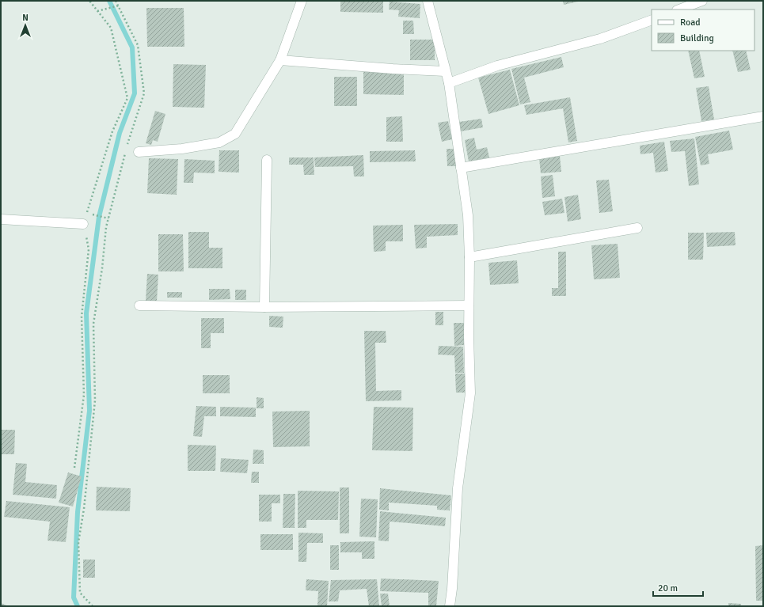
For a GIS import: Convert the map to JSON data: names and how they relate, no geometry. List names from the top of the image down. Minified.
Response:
{"legend":["Road","Building"],"scale_bar":"20 m","north":"top"}
